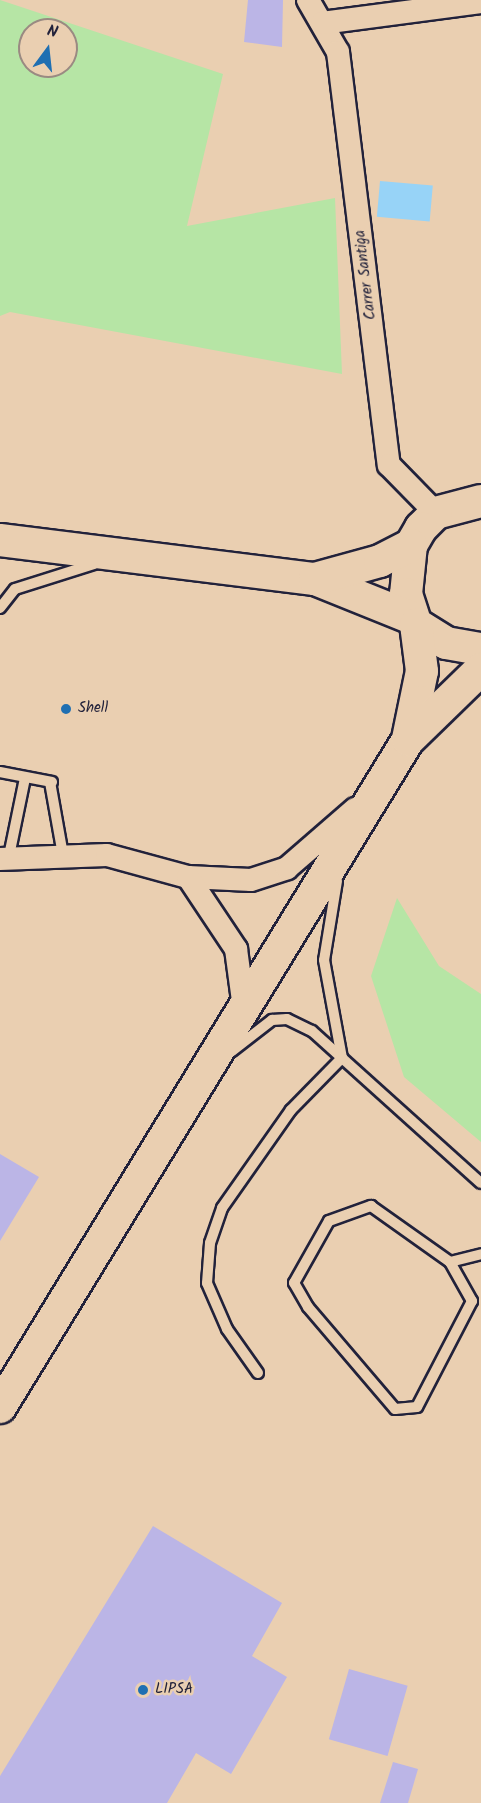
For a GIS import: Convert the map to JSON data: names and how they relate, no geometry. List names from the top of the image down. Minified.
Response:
{"streets":{"street":["Carrer Santiga"]},"places":["Shell","LIPSA"],"north":"top"}
